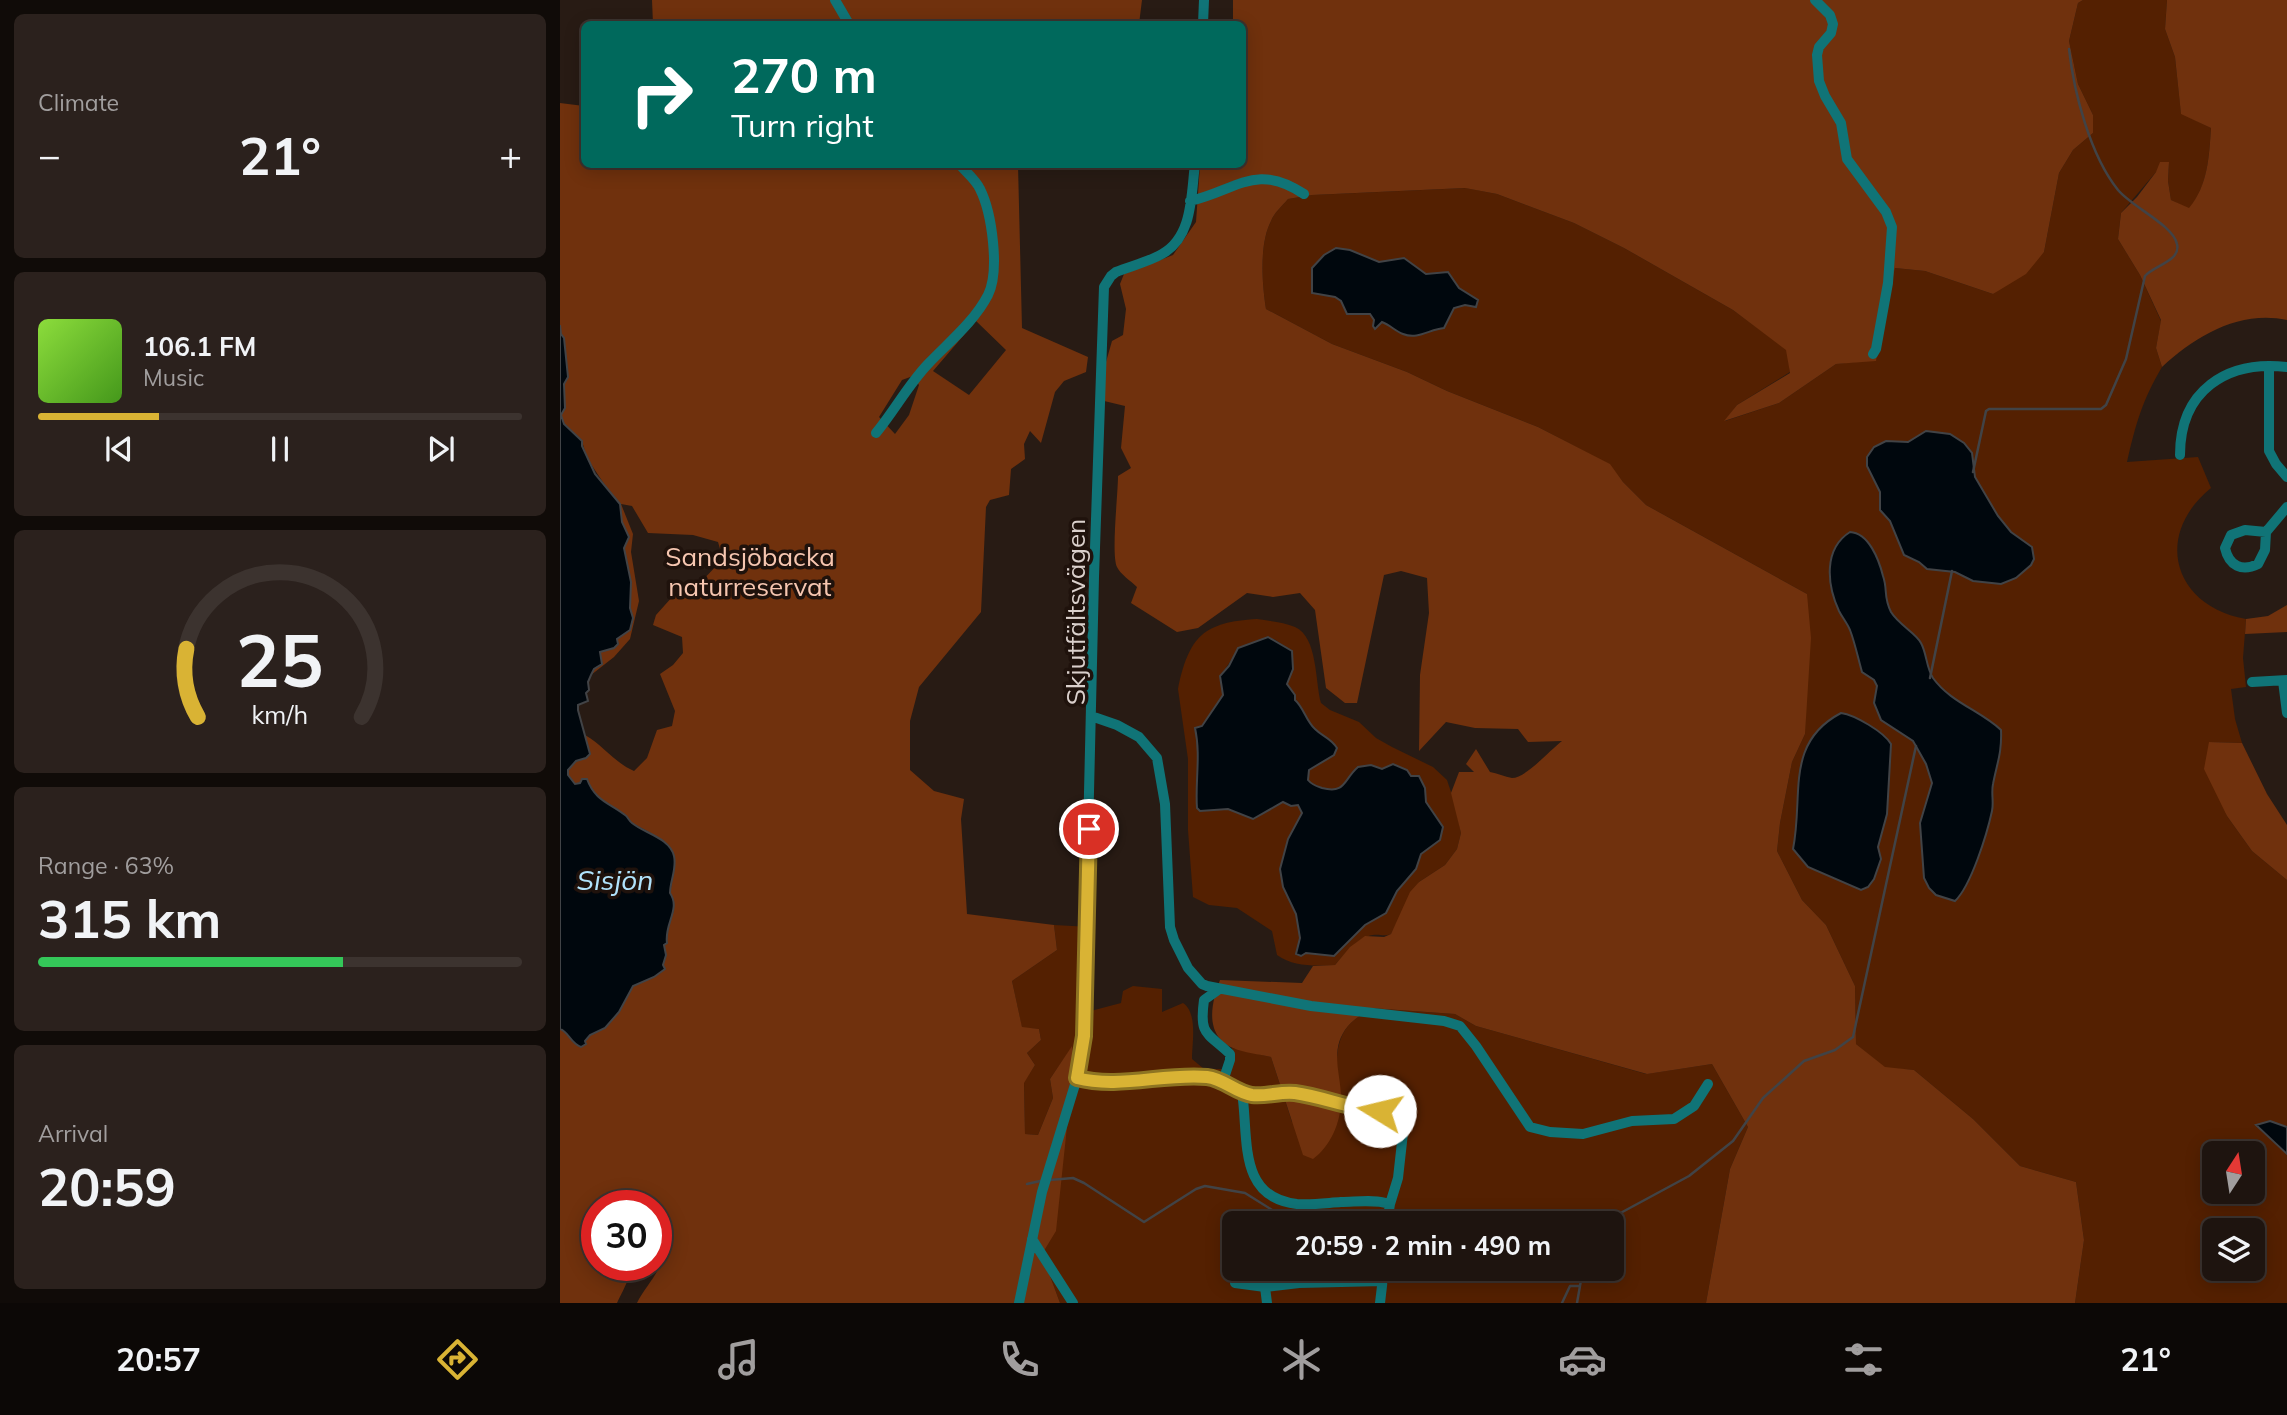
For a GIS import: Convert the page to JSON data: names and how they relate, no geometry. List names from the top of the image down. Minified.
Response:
{"streets":{"street":["Skjutfältsvägen"]},"water":["Sisjön"],"parks":["Sandsjöbacka naturreservat"],"north":"top","page":{"tile":["Climate",["Range · 63%","315 km"],["Arrival","20:59"]],"turn":["270 m","Turn right"],"heat":["−","21°","+"],"song":["106.1 FM","Music"],"limit":"30","trip":"20:59 · 2 min · 490 m","tabs":["20:57","21°"],"gauge":["25","km/h"]}}
